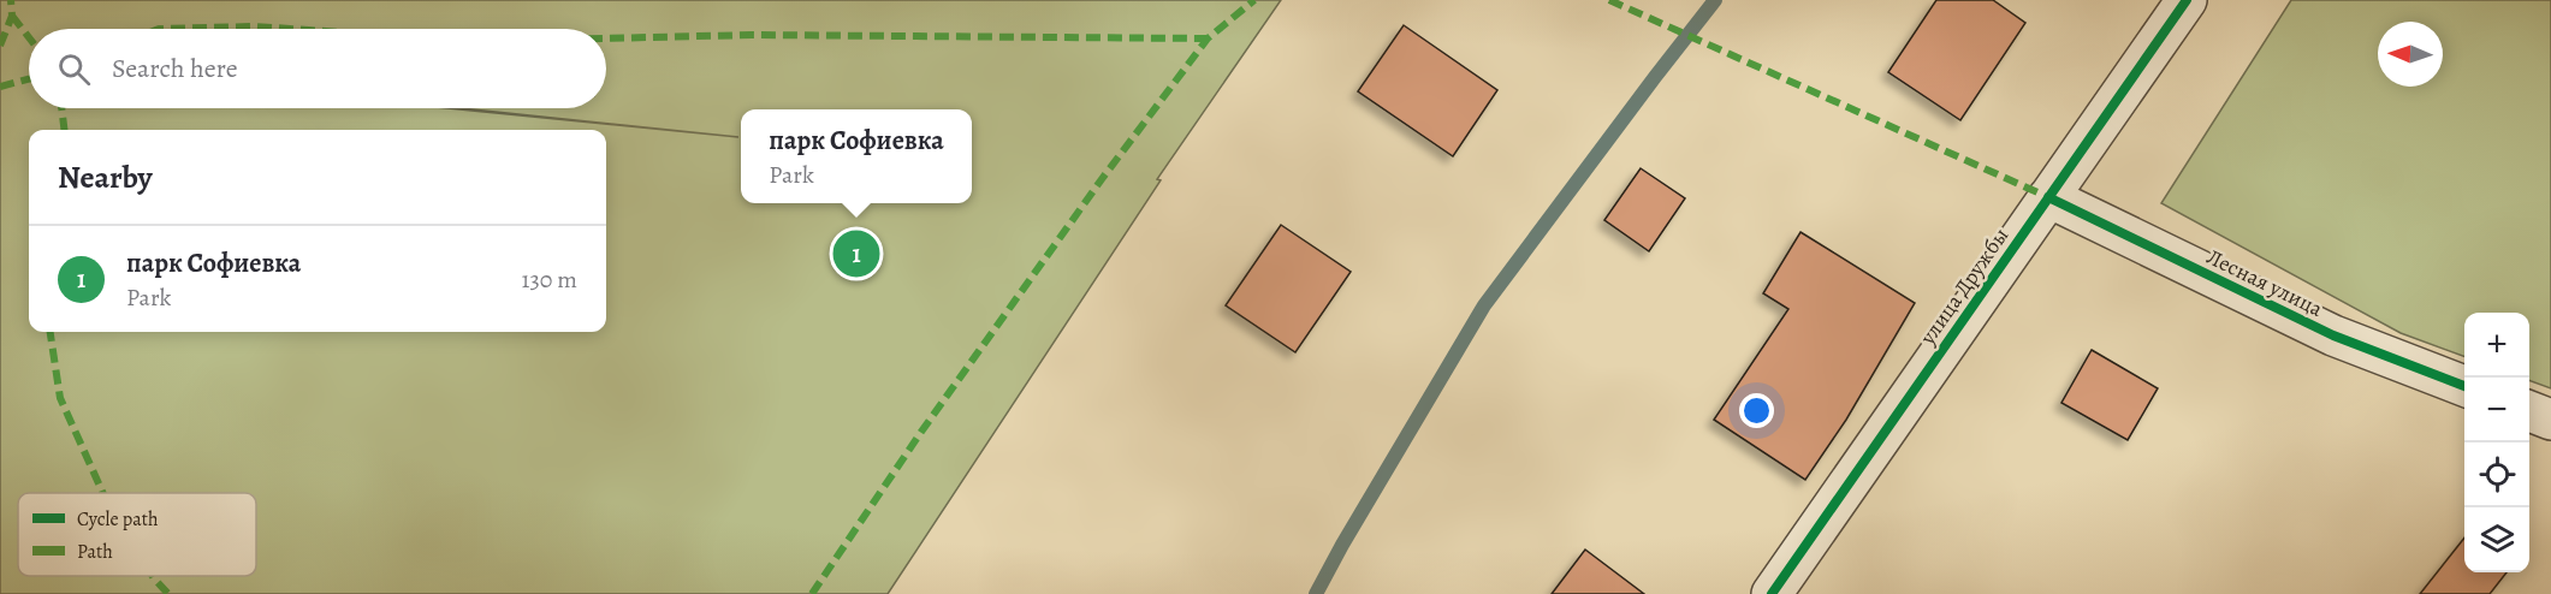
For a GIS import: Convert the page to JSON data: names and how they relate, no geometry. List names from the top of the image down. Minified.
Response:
{"streets":{"street":["Лесная улица","улица Дружбы"]},"crossings":[["Лесная улица","улица Дружбы"]],"legend":["Cycle path","Path"],"north":"left","page":{"search":"Search here","popup":["парк Софиевка","Park"],"heading":"Nearby","list":[{"mark":"1","name":"парк Софиевка","note":"Park","value":"130 m"}],"pins":"1","map_buttons":["+","−"]}}
